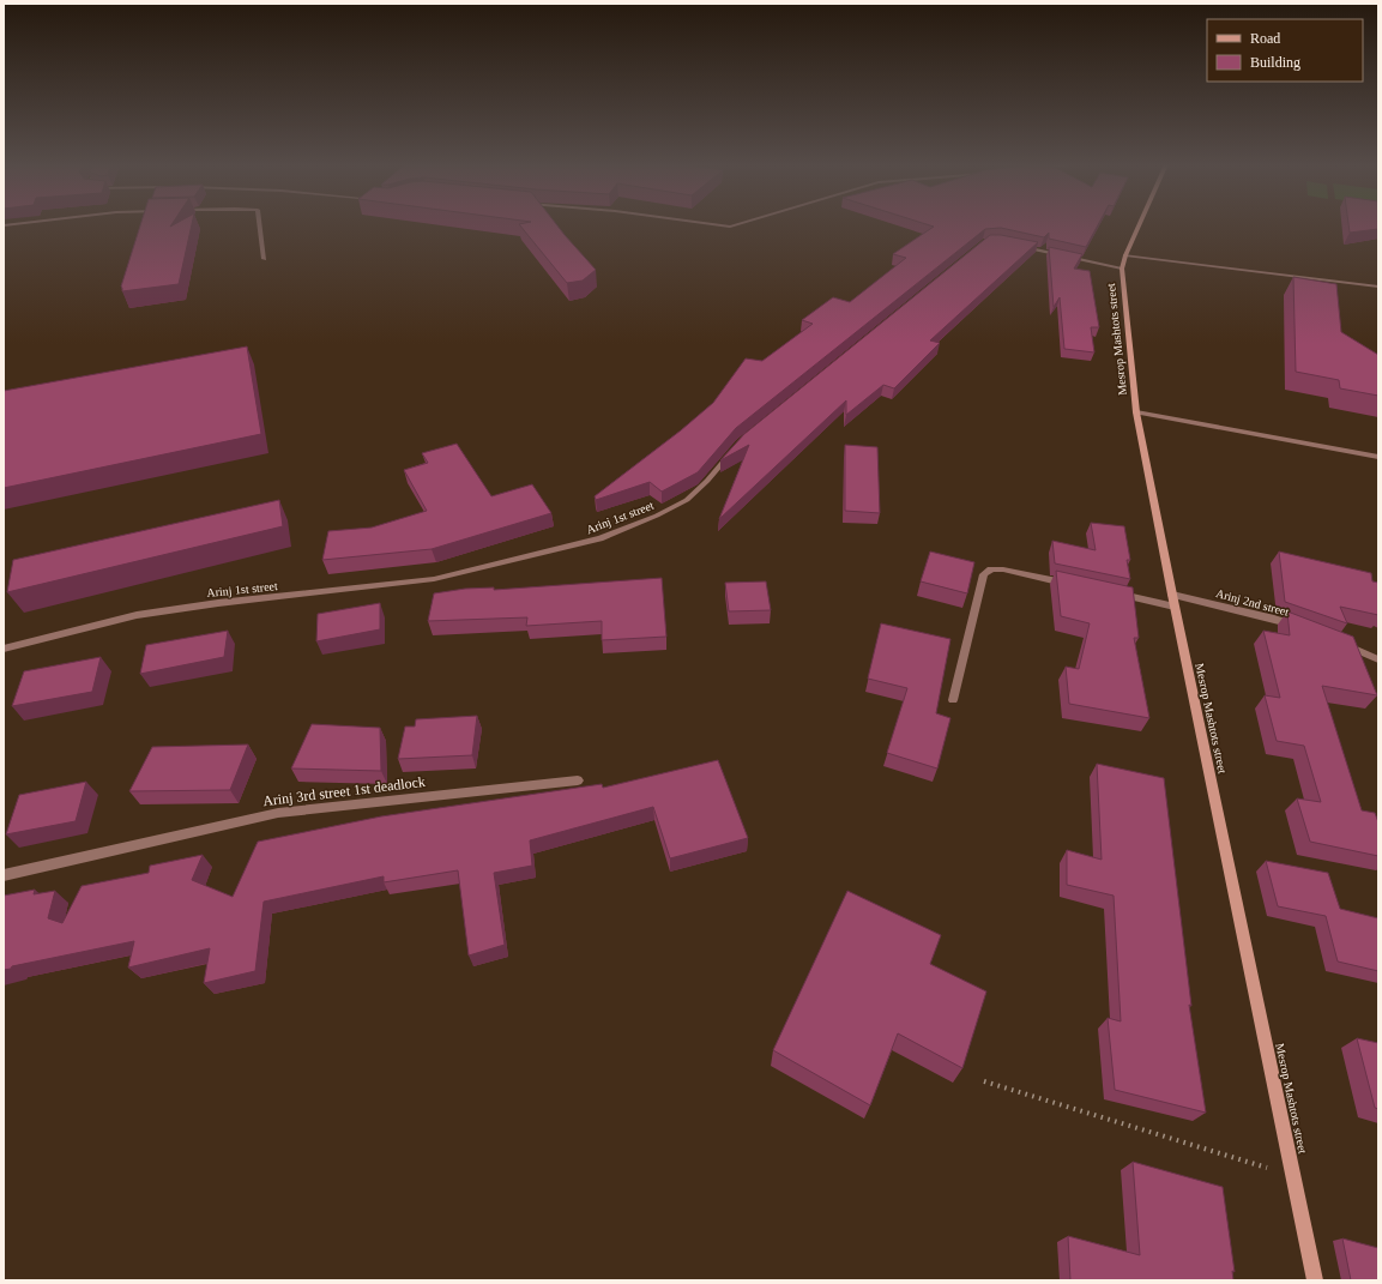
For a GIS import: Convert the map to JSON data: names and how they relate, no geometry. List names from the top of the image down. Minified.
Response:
{"streets":{"street":["Mesrop Mashtots street","Arinj 1st street","Arinj 2nd street","Arinj 3rd street 1st deadlock"]},"crossings":[["Mesrop Mashtots street","Arinj 2nd street"]],"legend":["Road","Building"]}
